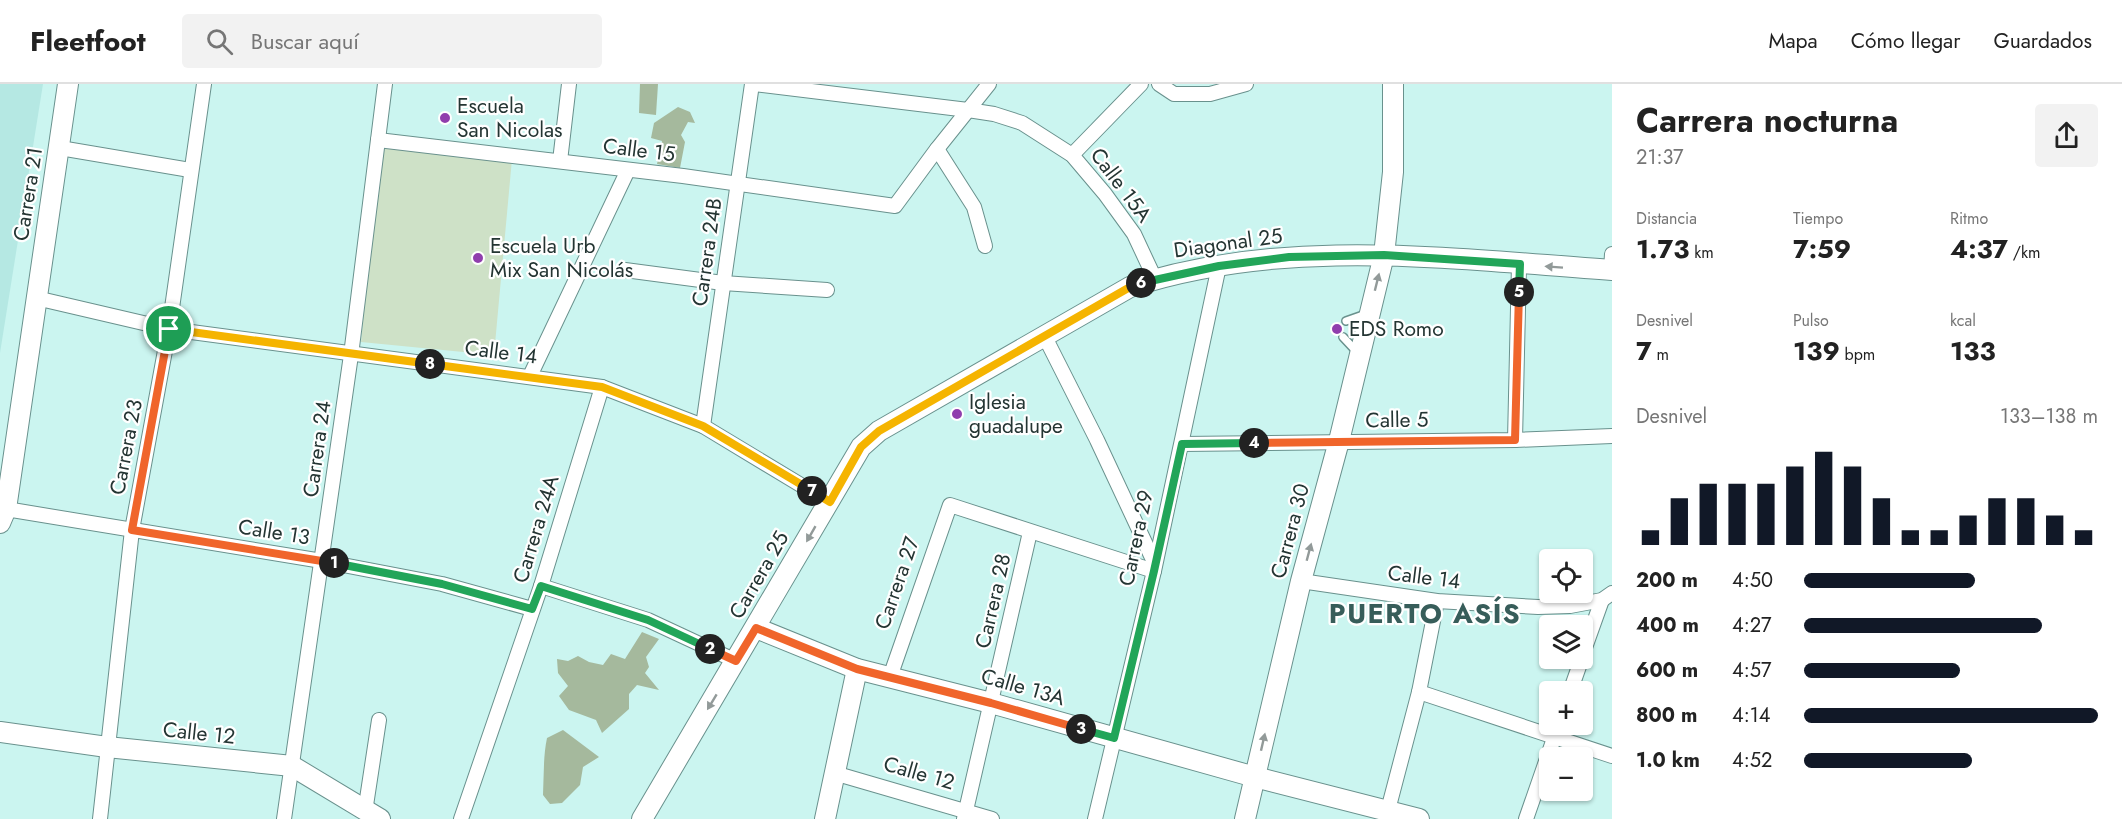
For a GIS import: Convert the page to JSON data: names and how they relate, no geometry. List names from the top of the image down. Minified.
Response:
{"streets":{"street":["Calle 15","Calle 15A","Carrera 21","Diagonal 25","Carrera 24B","Calle 14","Calle 5","Carrera 23","Carrera 24","Carrera 24A","Carrera 30","Calle 13","Carrera 29","Carrera 25","Carrera 27","Carrera 28","Calle 13A","Calle 12"]},"crossings":[["Calle 15","Carrera 24B"],["Calle 15","Carrera 24"],["Calle 15A","Diagonal 25"],["Calle 15A","Carrera 24B"],["Carrera 21","Calle 14"],["Carrera 21","Calle 13"],["Diagonal 25","Carrera 30"],["Diagonal 25","Carrera 29"],["Diagonal 25","Carrera 25"],["Carrera 24B","Calle 14"],["Calle 14","Carrera 23"],["Calle 14","Carrera 24"],["Calle 14","Carrera 24A"],["Calle 14","Carrera 30"],["Calle 14","Carrera 25"],["Calle 5","Carrera 30"],["Calle 5","Carrera 29"],["Carrera 23","Calle 13"],["Carrera 23","Calle 12"],["Carrera 24","Calle 13"],["Carrera 24","Calle 12"],["Carrera 24A","Calle 13"],["Carrera 30","Calle 13A"],["Carrera 29","Calle 13A"],["Carrera 25","Calle 13A"],["Carrera 27","Carrera 28"],["Carrera 27","Calle 13A"],["Carrera 28","Calle 13A"],["Carrera 28","Calle 12"]],"districts":["PUERTO ASÍS"],"places":["Escuela San Nicolas","Escuela Urb Mix San Nicolás","EDS Romo","Iglesia guadalupe"],"page":{"header":"Fleetfoot","search":"Buscar aquí","nav":["Mapa","Cómo llegar","Guardados"],"heading":["Carrera nocturna","21:37"],"stats":[["Distancia","1.73 km"],["Tiempo","7:59"],["Ritmo","4:37 /km"],["Desnivel","7 m"],["Pulso","139 bpm"],["kcal","133"]],"pins":["6","5","8","4","7","1","2","3"],"chart":["Desnivel","133–138 m"],"map_buttons":["+","−"],"list":[{"name":"200 m","note":"4:50"},{"name":"400 m","note":"4:27"},{"name":"600 m","note":"4:57"},{"name":"800 m","note":"4:14"},{"name":"1.0 km","note":"4:52"}]}}
